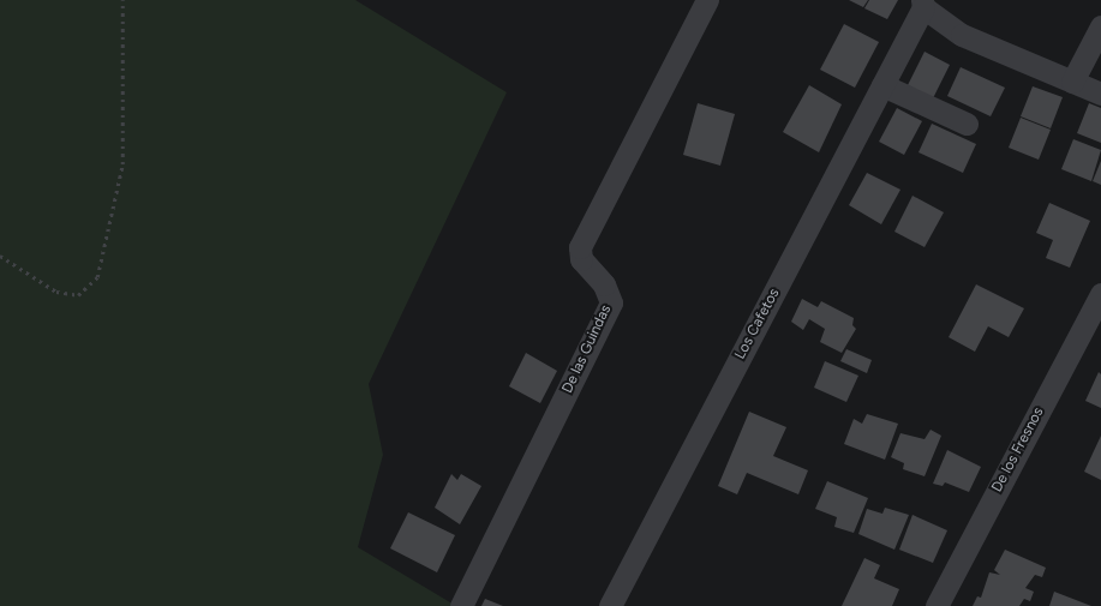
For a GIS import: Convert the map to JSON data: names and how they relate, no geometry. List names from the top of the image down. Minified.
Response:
{"streets":{"street":["Los Cafetos","De las Guindas","De los Fresnos"]}}
